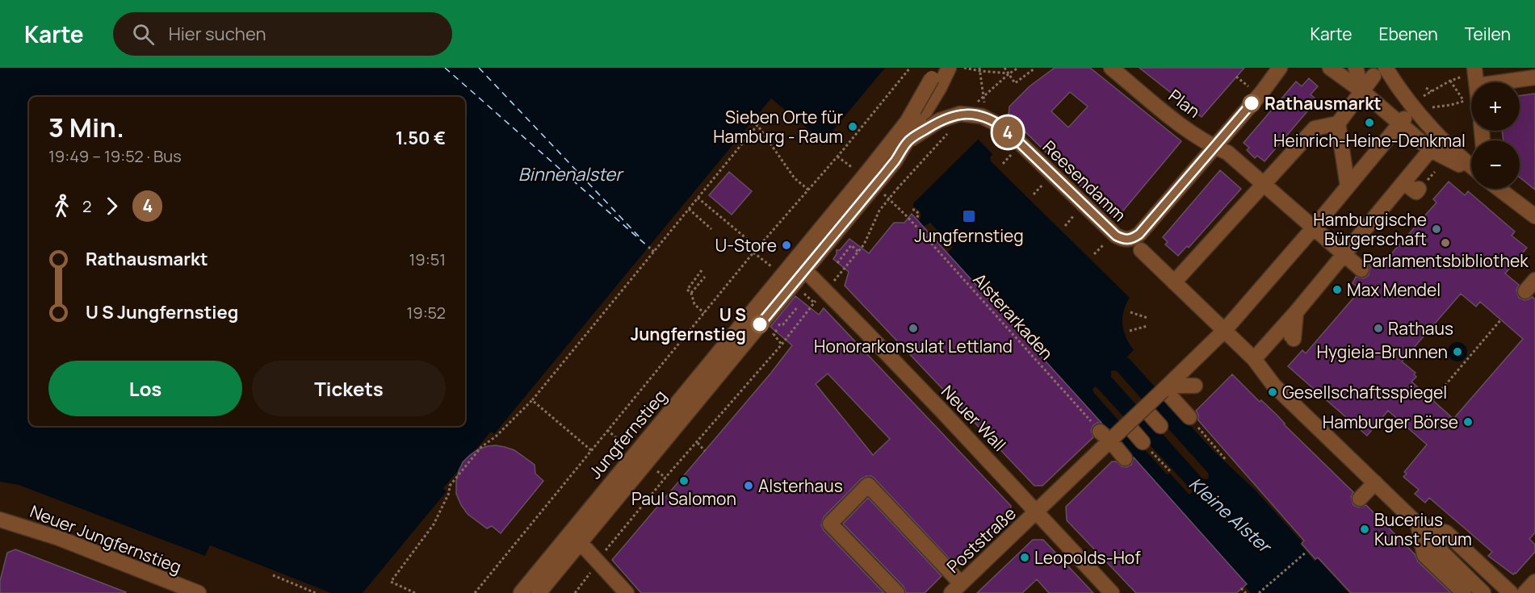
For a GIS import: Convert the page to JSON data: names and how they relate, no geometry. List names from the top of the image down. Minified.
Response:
{"streets":{"street":["Plan","Reesendamm","Neuer Wall","Jungfernstieg","Neuer Jungfernstieg","Poststraße"],"path":["Alsterarkaden"]},"crossings":[["Plan","Reesendamm"],["Plan","Poststraße"],["Reesendamm","Jungfernstieg"],["Alsterarkaden","Poststraße"],["Neuer Wall","Jungfernstieg"],["Neuer Wall","Poststraße"]],"water":["Binnenalster","Kleine Alster"],"places":{"other":["Rathausmarkt","Heinrich-Heine-Denkmal","Sieben Orte für Hamburg - Raum","Hamburgische Bürgerschaft","Parlamentsbibliothek","U-Store","Max Mendel","U S Jungfernstieg","Honorarkonsulat Lettland","Rathaus","Hygieia-Brunnen","Gesellschaftsspiegel","Hamburger Börse","Paul Salomon","Alsterhaus","Bucerius Kunst Forum","Leopolds-Hof"],"transit":["Jungfernstieg"]},"lines":["bus line 4"],"page":{"header":"Karte","search":"Hier suchen","nav":["Karte","Ebenen","Teilen"],"on_map":"4","map_buttons":["+","−"],"heading":["3 Min.","19:49 – 19:52 · Bus","1.50 €"],"legs":["2","4"],"list":[{"name":"Rathausmarkt","value":"19:51"},{"name":"U S Jungfernstieg","value":"19:52"}],"buttons":["Los","Tickets"]}}
